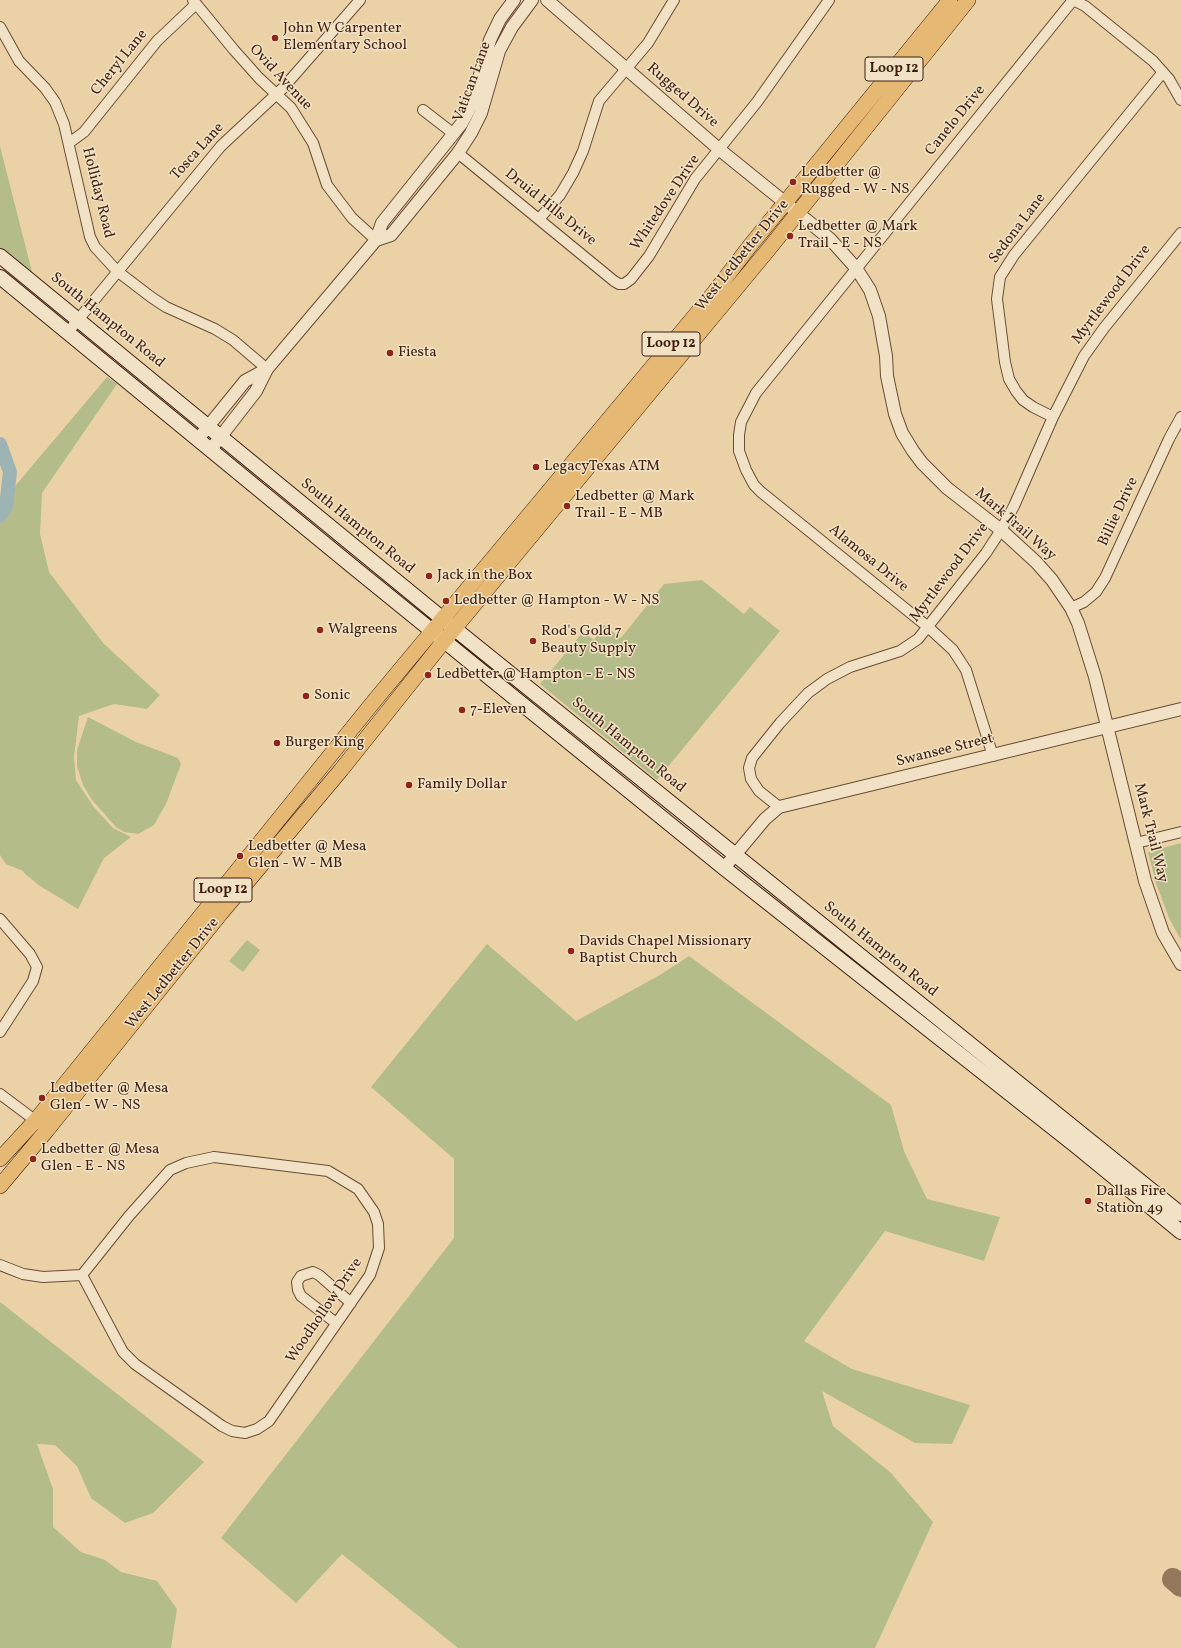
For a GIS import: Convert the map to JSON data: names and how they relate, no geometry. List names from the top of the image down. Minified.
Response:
{"streets":{"main road":["Loop 12","West Ledbetter Drive","South Hampton Road"],"street":["Cheryl Lane","Ovid Avenue","Vatican Lane","Rugged Drive","Canelo Drive","Tosca Lane","Holliday Road","Whitedove Drive","Druid Hills Drive","Sedona Lane","Myrtlewood Drive","Billie Drive","Mark Trail Way","Alamosa Drive","Swansee Street","Woodhollow Drive"]},"crossings":[["Cheryl Lane","Ovid Avenue"],["Cheryl Lane","Holliday Road"],["Ovid Avenue","Vatican Lane"],["Ovid Avenue","Tosca Lane"],["Vatican Lane","Holliday Road"],["Vatican Lane","Druid Hills Drive"],["Vatican Lane","South Hampton Road"],["Rugged Drive","Whitedove Drive"],["Rugged Drive","West Ledbetter Drive"],["Rugged Drive","Mark Trail Way"],["Canelo Drive","Mark Trail Way"],["Canelo Drive","Alamosa Drive"],["Tosca Lane","Holliday Road"],["Tosca Lane","South Hampton Road"],["Whitedove Drive","Druid Hills Drive"],["Sedona Lane","Myrtlewood Drive"],["West Ledbetter Drive","South Hampton Road"],["West Ledbetter Drive","Mark Trail Way"],["Myrtlewood Drive","Mark Trail Way"],["Myrtlewood Drive","Alamosa Drive"],["Myrtlewood Drive","Swansee Street"],["South Hampton Road","Swansee Street"],["Billie Drive","Mark Trail Way"],["Mark Trail Way","Swansee Street"],["Alamosa Drive","Swansee Street"]],"places":["John W Carpenter Elementary School","Ledbetter @ Rugged - W - NS","Ledbetter @ Mark Trail - E - NS","Fiesta","LegacyTexas ATM","Ledbetter @ Mark Trail - E - MB","Jack in the Box","Ledbetter @ Hampton - W - NS","Walgreens","Rod's Gold 7 Beauty Supply","Ledbetter @ Hampton - E - NS","Sonic","7-Eleven","Burger King","Family Dollar","Ledbetter @ Mesa Glen - W - MB","Davids Chapel Missionary Baptist Church","Ledbetter @ Mesa Glen - W - NS","Ledbetter @ Mesa Glen - E - NS","Dallas Fire Station 49"]}
